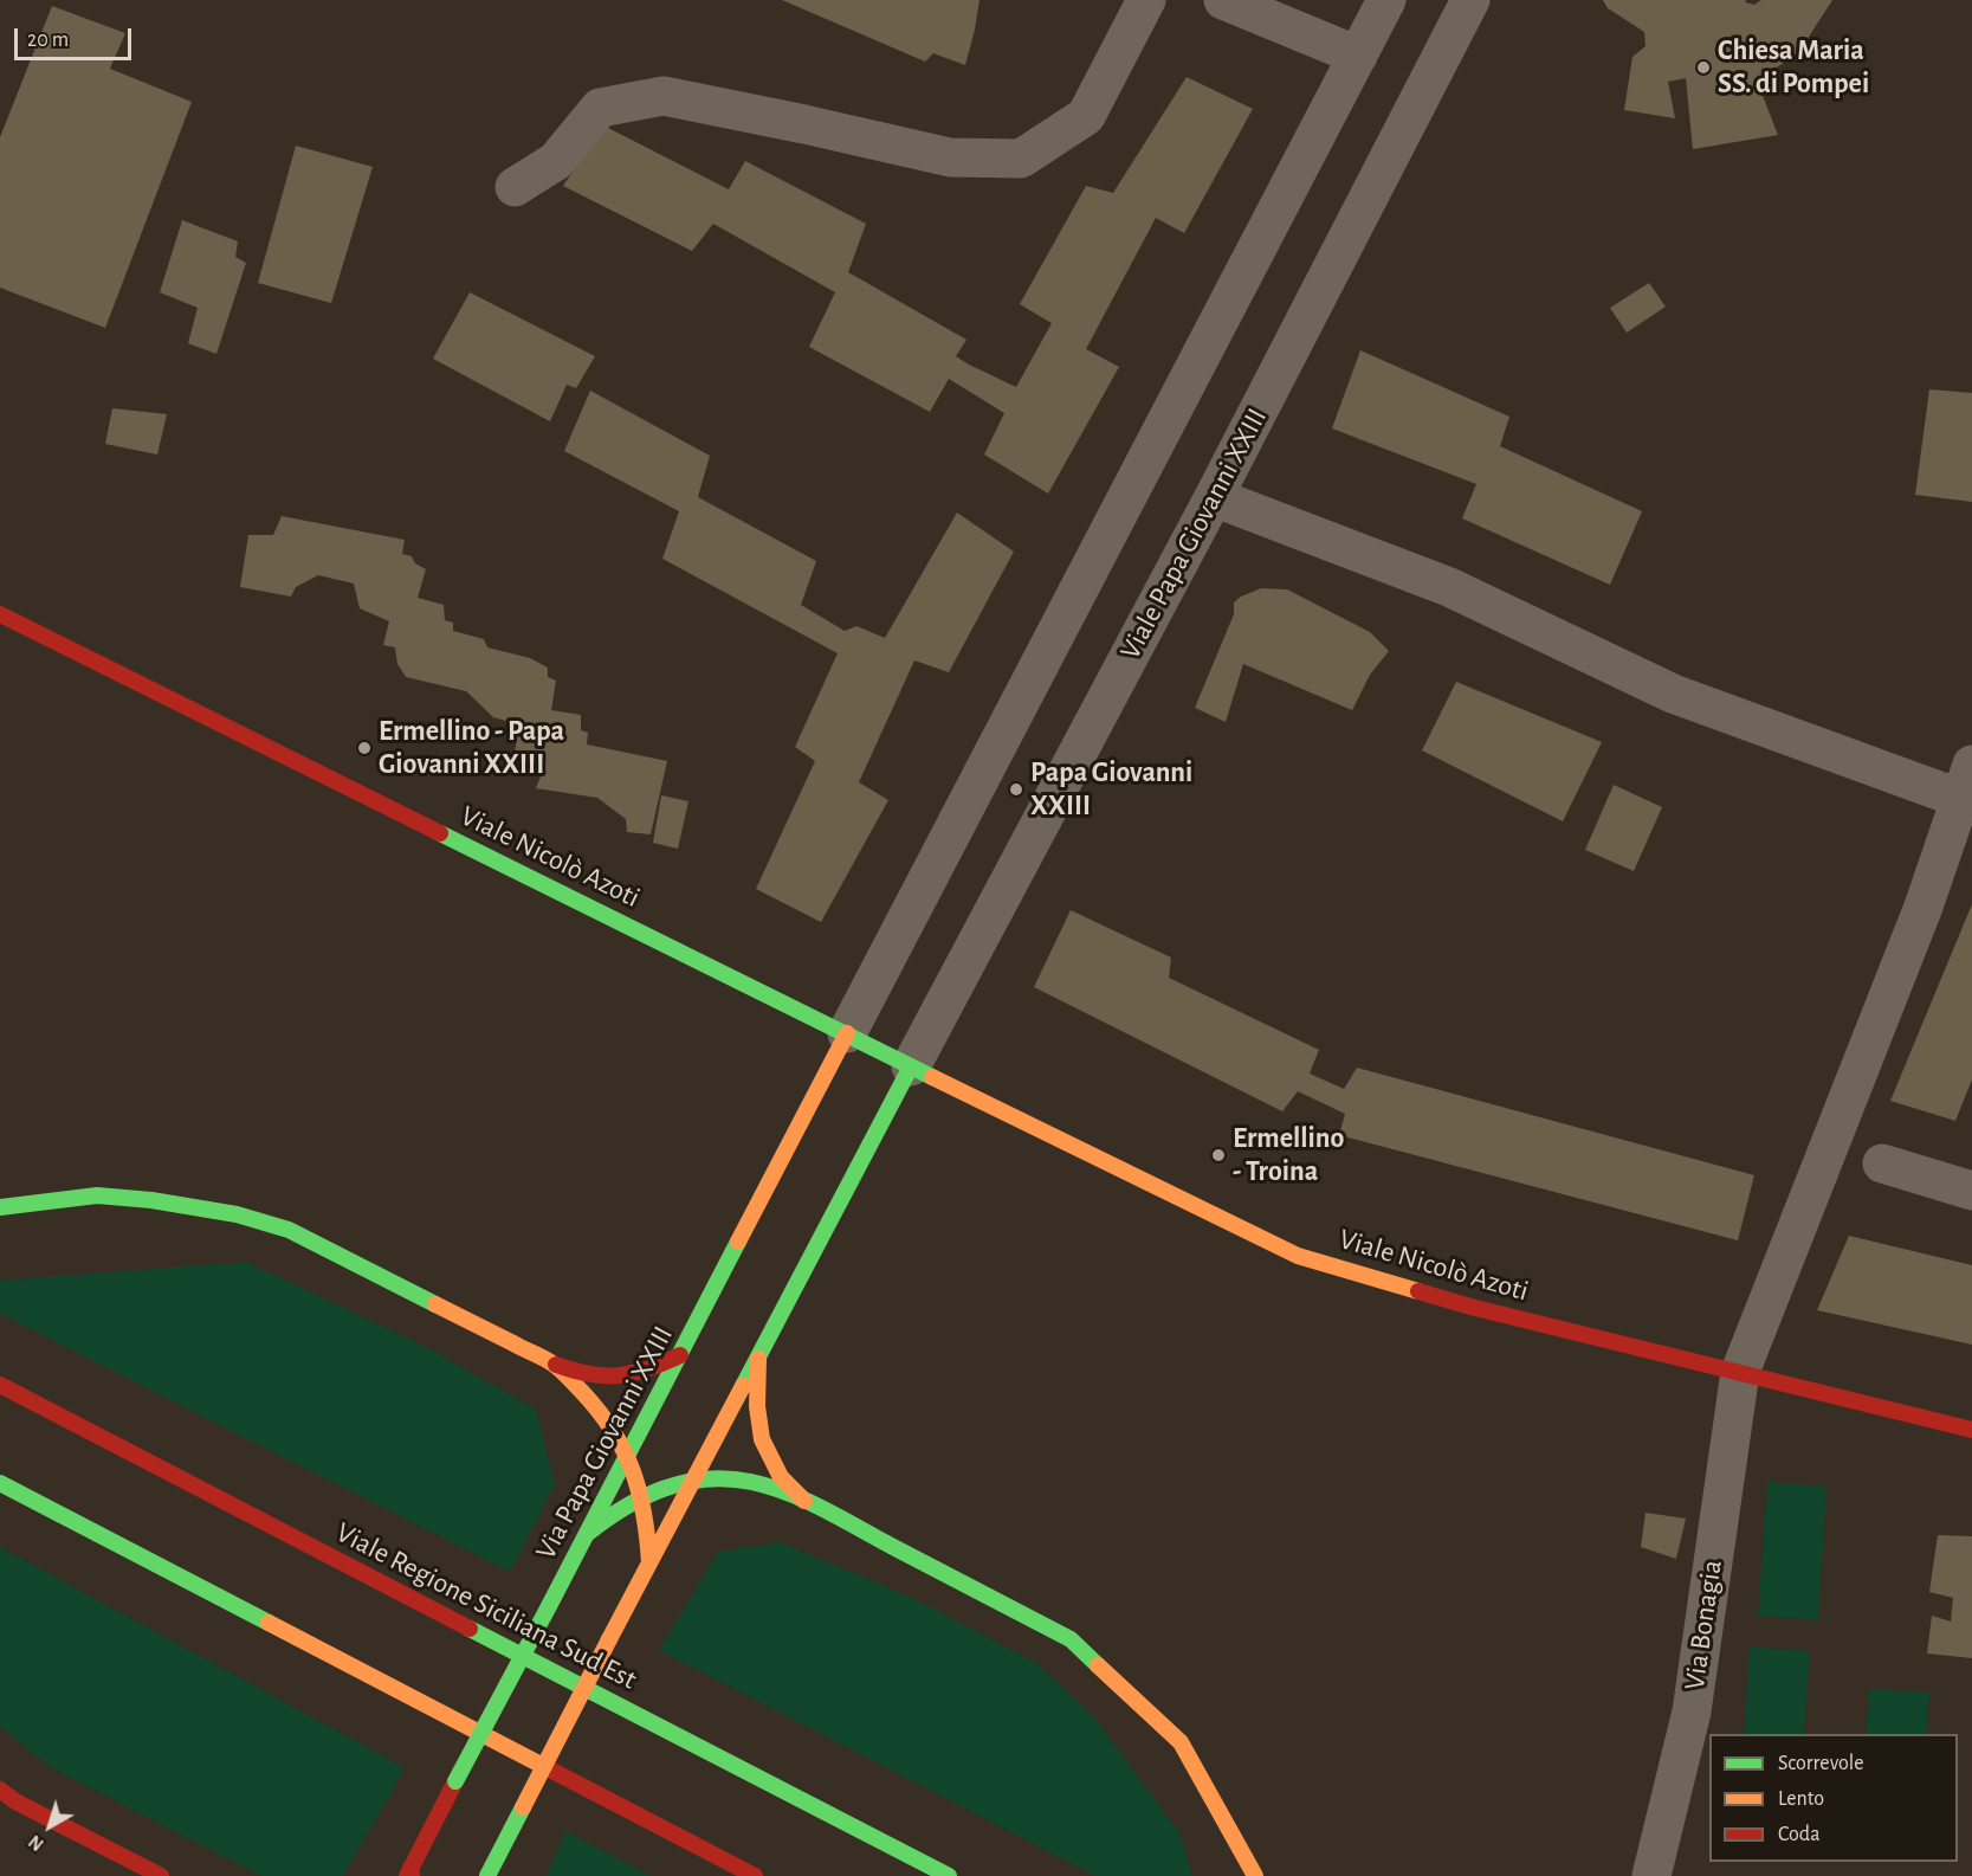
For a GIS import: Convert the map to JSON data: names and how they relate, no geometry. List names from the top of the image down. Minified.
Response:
{"streets":{"main road":["Viale Nicolò Azoti","Via Papa Giovanni XXIII","Viale Regione Siciliana Sud Est"],"street":["Viale Papa Giovanni XXIII","Via Bonagia"]},"crossings":[["Viale Papa Giovanni XXIII","Viale Nicolò Azoti"],["Viale Nicolò Azoti","Via Papa Giovanni XXIII"],["Viale Nicolò Azoti","Via Bonagia"]],"places":["Chiesa Maria SS. di Pompei","Ermellino - Papa Giovanni XXIII","Papa Giovanni XXIII","Ermellino - Troina"],"legend":["Scorrevole","Lento","Coda"],"scale_bar":"20 m","north":"bottom left"}
